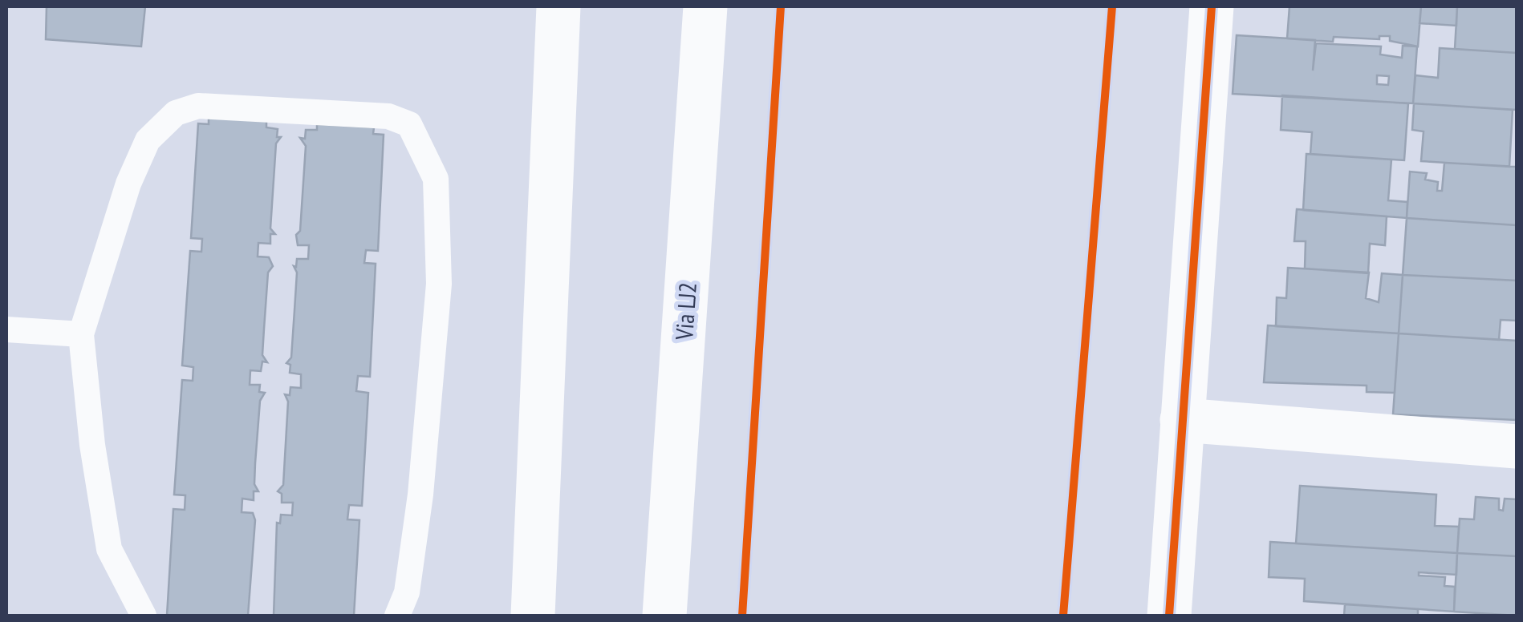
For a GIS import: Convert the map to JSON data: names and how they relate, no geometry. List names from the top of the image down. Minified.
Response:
{"streets":{"main road":["Via LJ2"]}}
